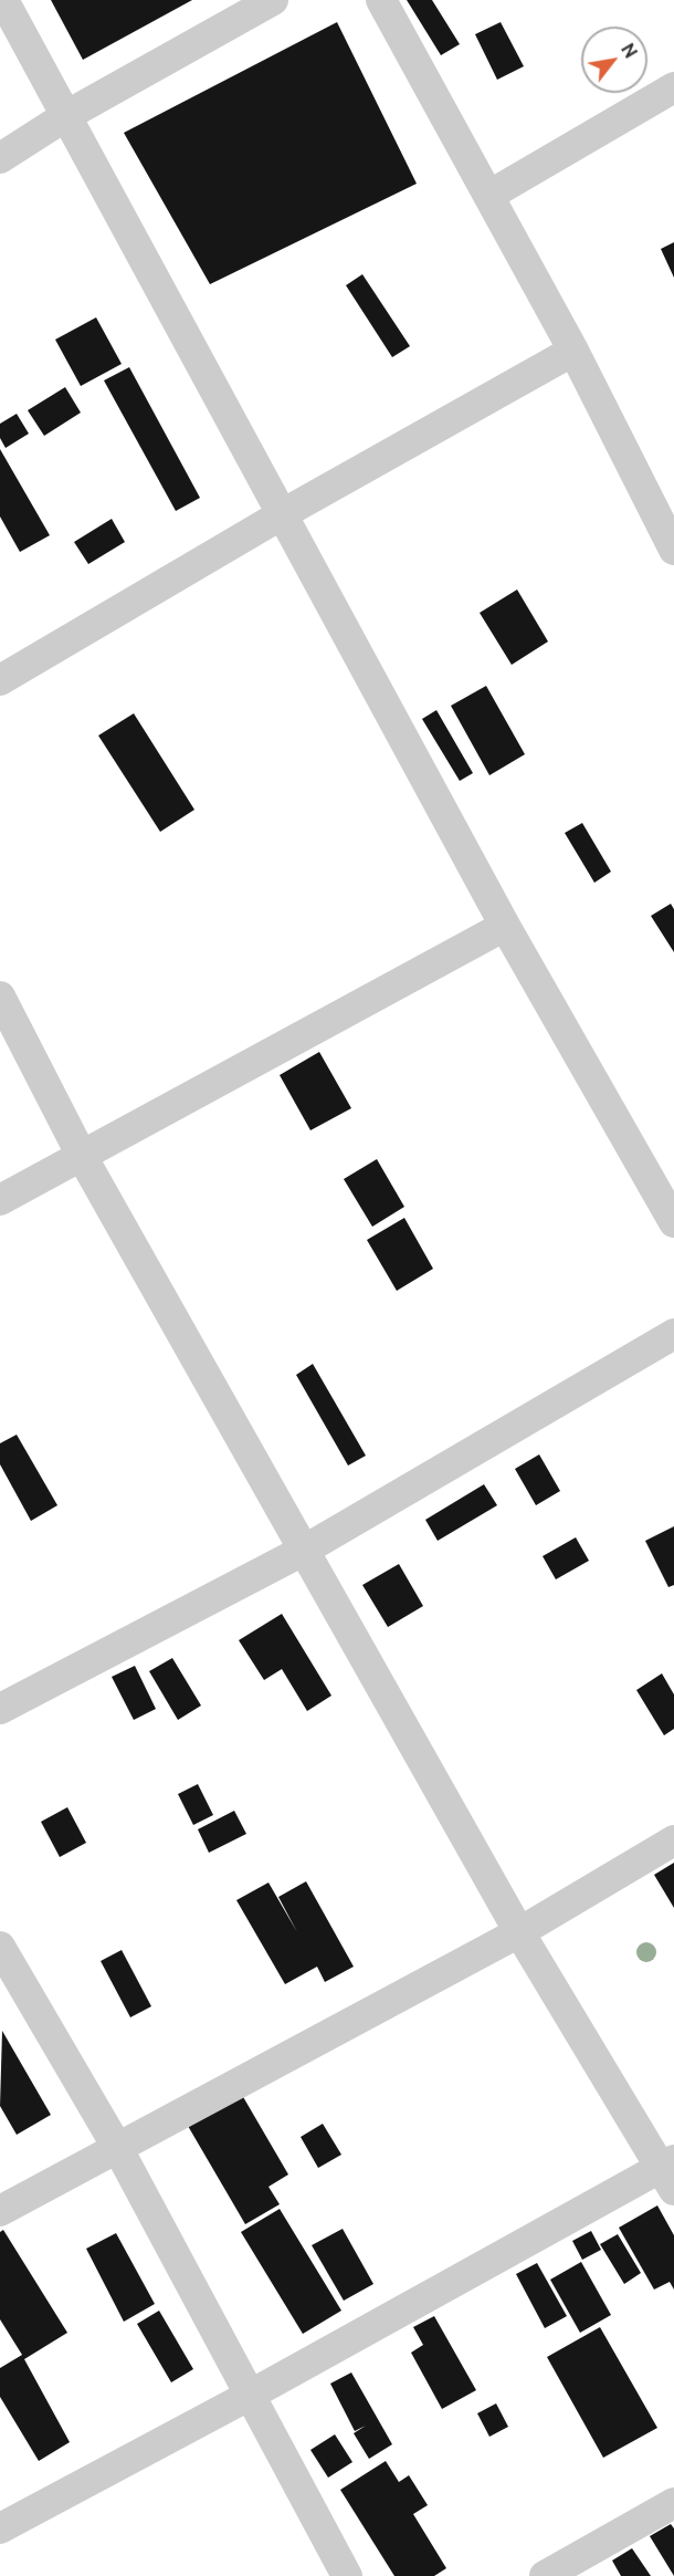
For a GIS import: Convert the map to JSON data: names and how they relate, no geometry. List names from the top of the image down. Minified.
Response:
{"north":"top right"}
